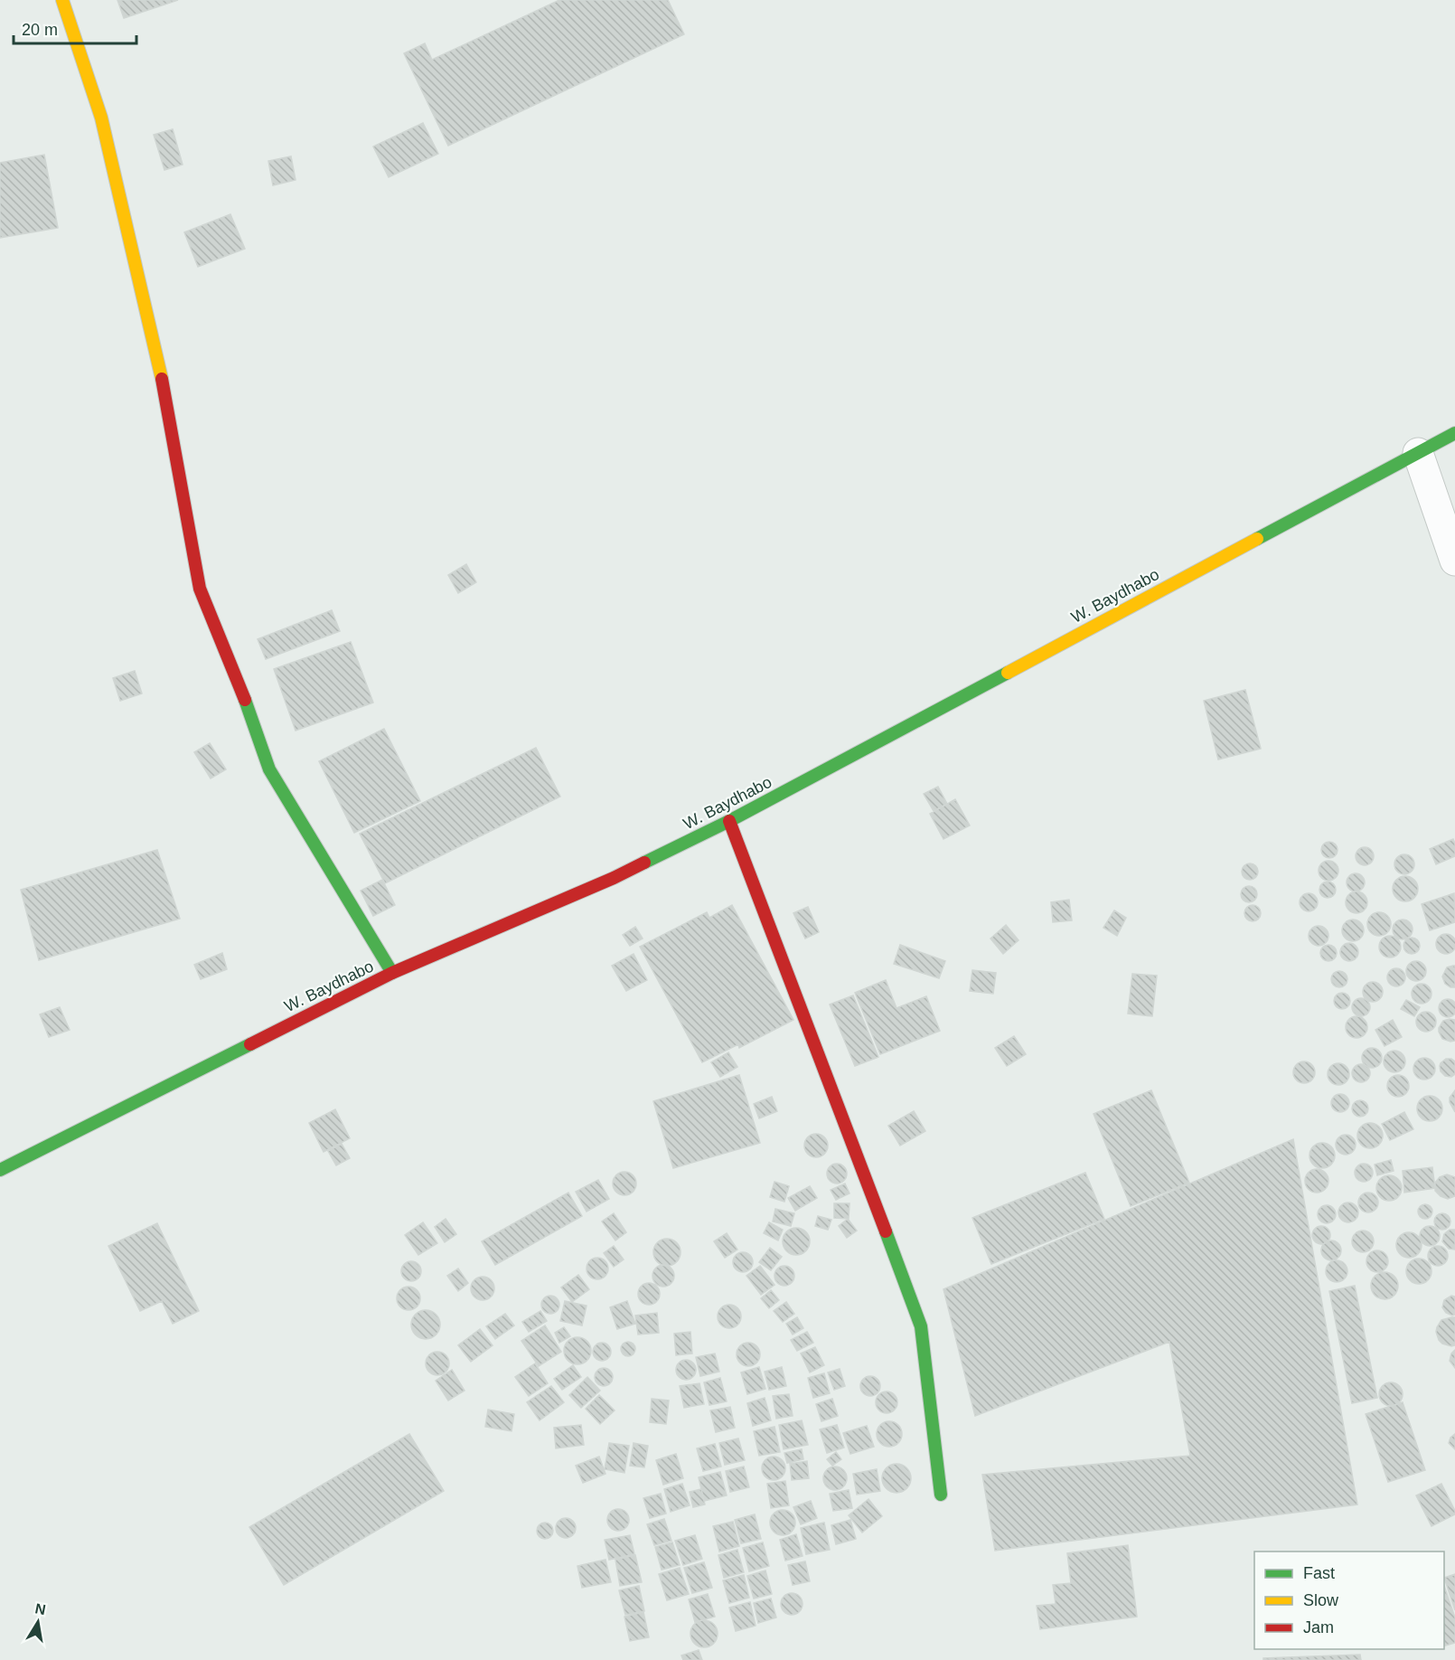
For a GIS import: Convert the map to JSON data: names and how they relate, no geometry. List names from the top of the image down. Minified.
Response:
{"streets":{"street":["W. Baydhabo"]},"legend":["Fast","Slow","Jam"],"scale_bar":"20 m","north":"top"}
